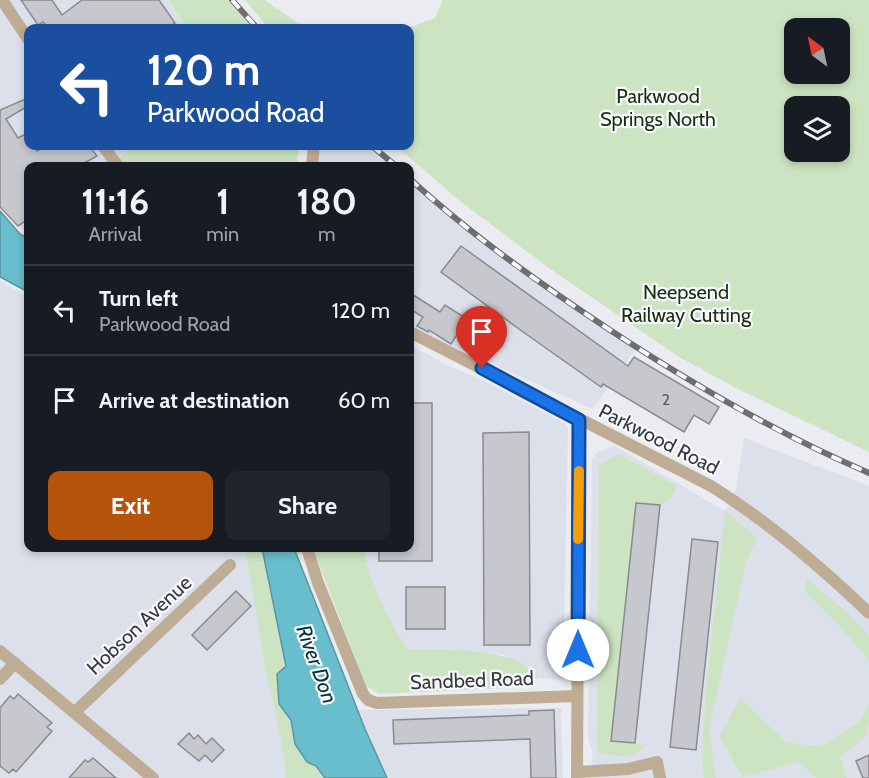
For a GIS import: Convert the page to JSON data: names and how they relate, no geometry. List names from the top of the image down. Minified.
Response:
{"streets":{"street":["Parkwood Road","Hobson Avenue","Sandbed Road"]},"water":["River Don"],"parks":["Parkwood Springs North","Neepsend Railway Cutting"],"house_numbers":["2"],"north":"top left","page":{"turn":["120 m","Parkwood Road"],"eta":["11:16","Arrival","1","min","180","m"],"list":[{"name":"Turn left","note":"Parkwood Road","value":"120 m"},{"name":"Arrive at destination","value":"60 m"}],"buttons":["Exit","Share"]}}
